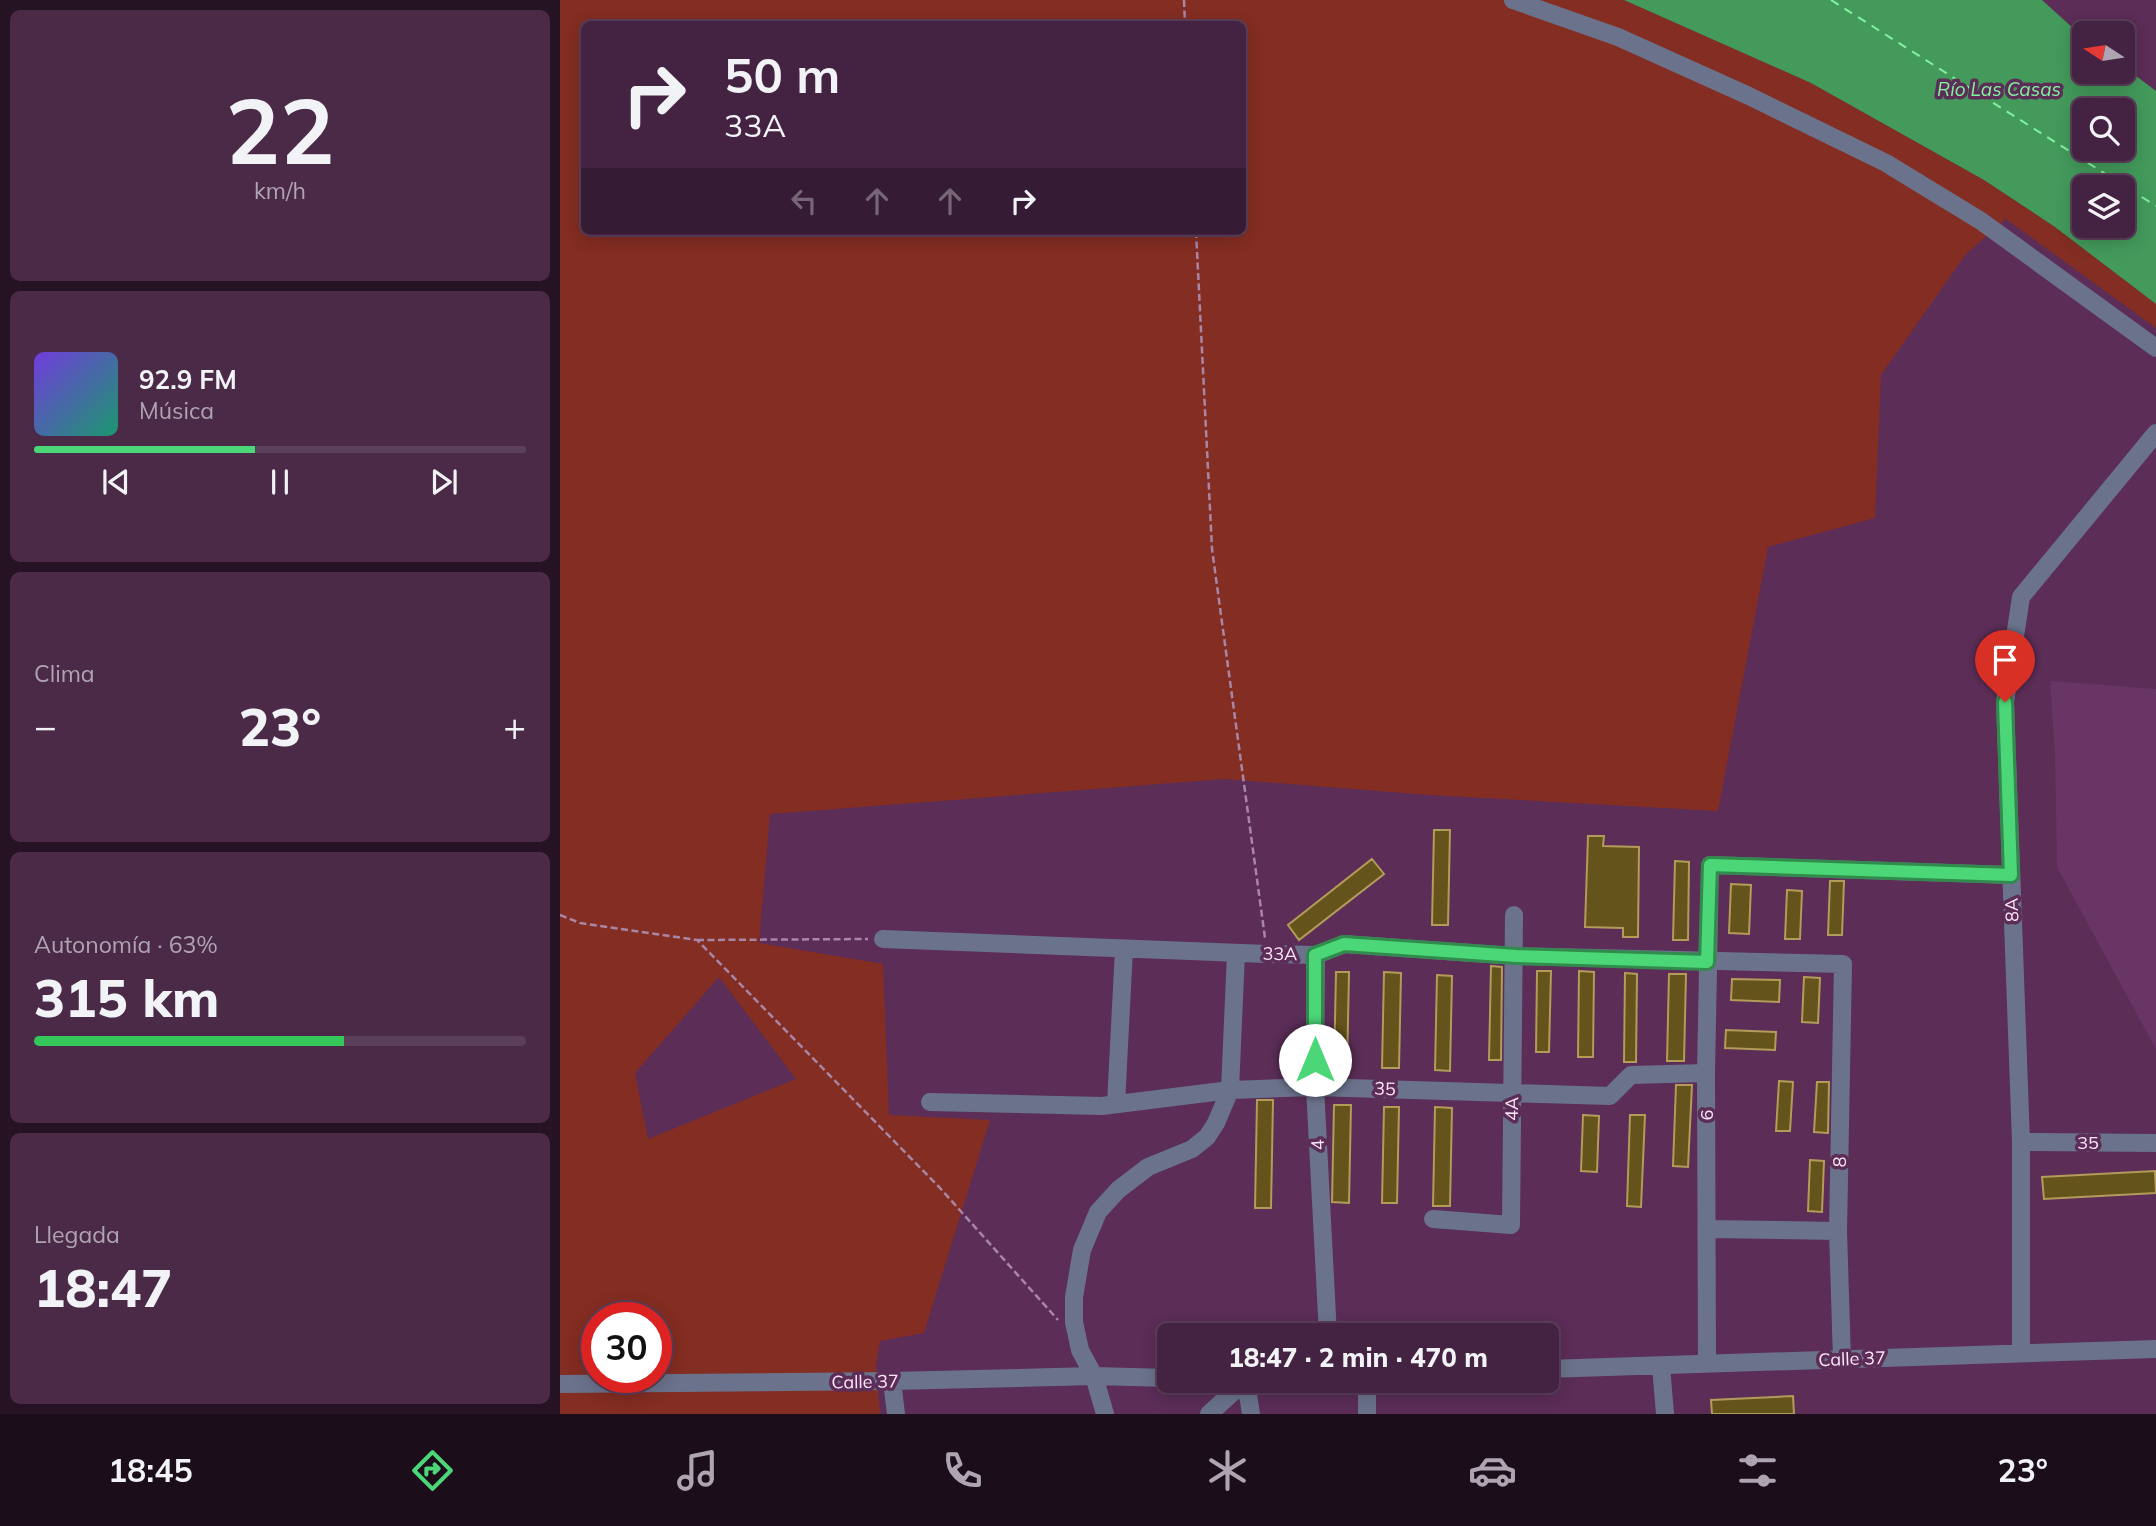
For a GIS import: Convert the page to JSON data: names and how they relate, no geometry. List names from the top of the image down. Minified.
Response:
{"streets":{"street":["8A","33A","35","4A","6","4","8","Calle 37"]},"crossings":[["8A","35"],["8A","6"],["8A","Calle 37"],["33A","4A"],["33A","6"],["33A","4"],["33A","8"],["35","4A"],["35","6"],["35","4"],["6","Calle 37"],["8","Calle 37"]],"water":["Río Las Casas"],"north":"left","page":{"tile":[["22","km/h"],"Clima",["Autonomía · 63%","315 km"],["Llegada","18:47"]],"turn":["50 m","33A"],"song":["92.9 FM","Música"],"heat":["−","23°","+"],"limit":"30","trip":"18:47 · 2 min · 470 m","tabs":["18:45","23°"]}}
